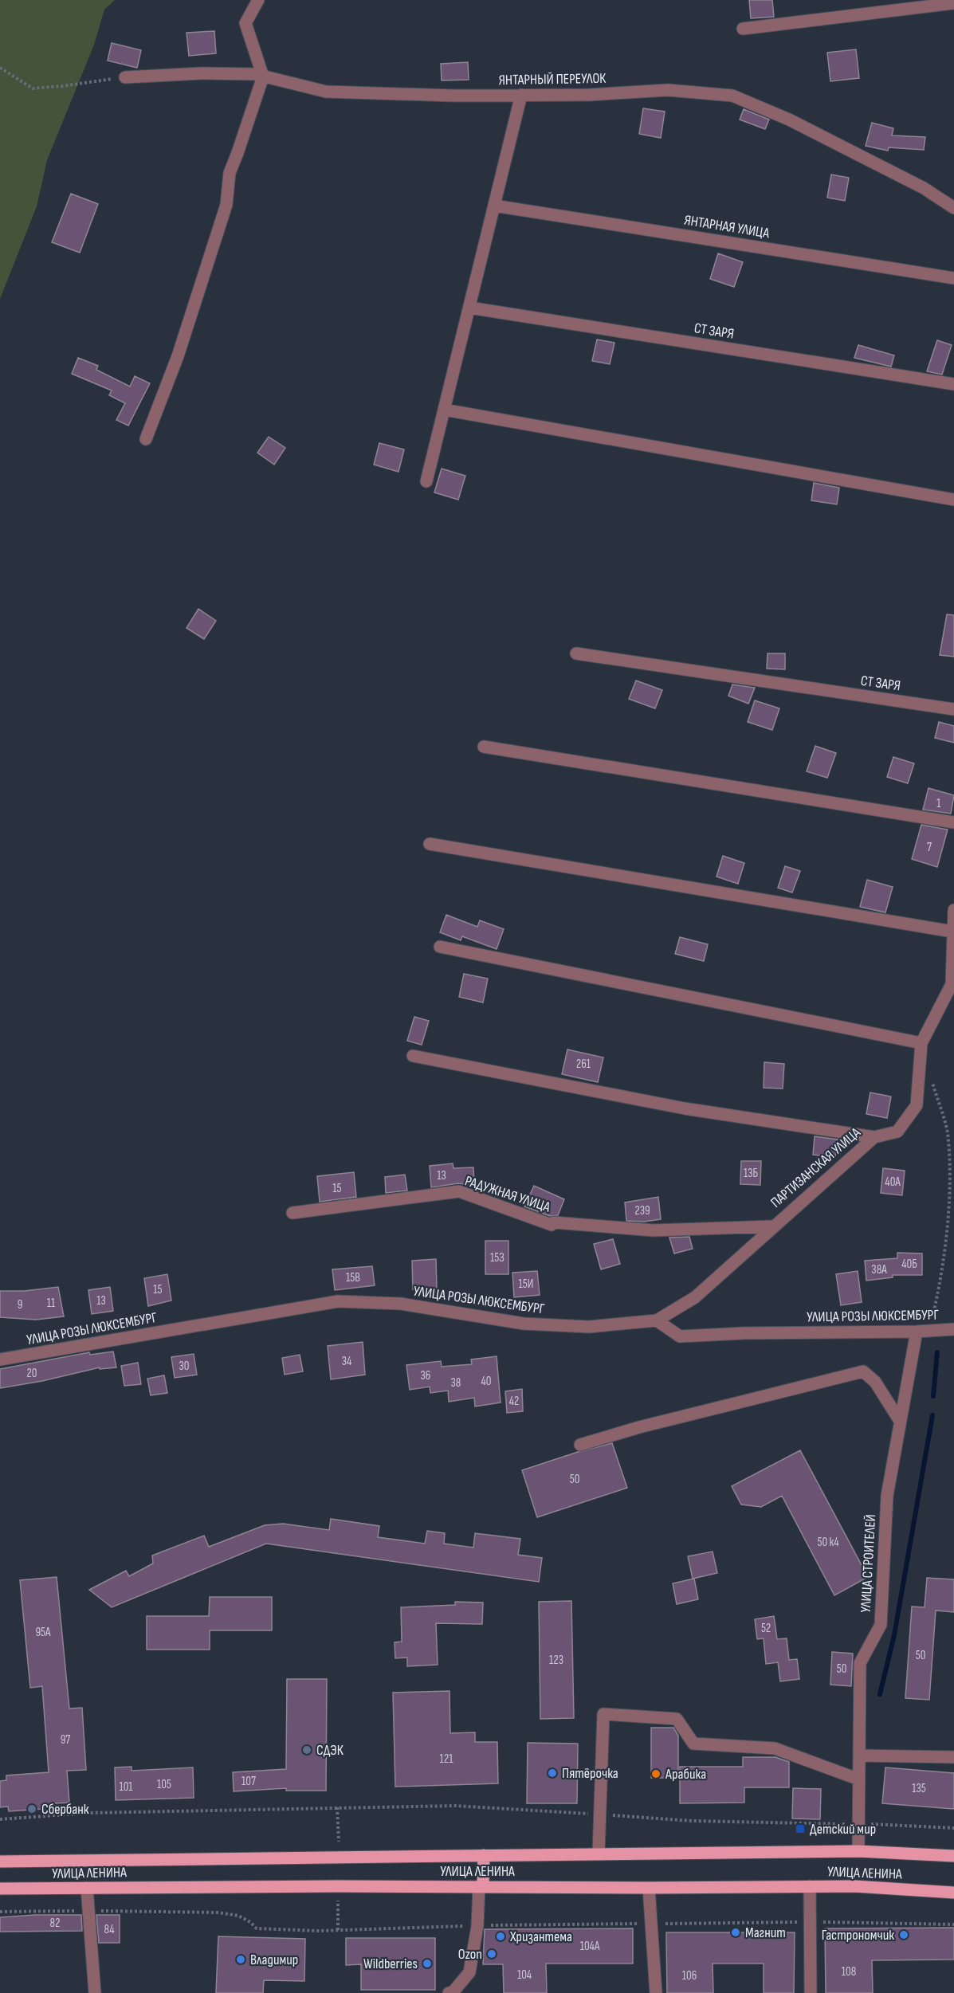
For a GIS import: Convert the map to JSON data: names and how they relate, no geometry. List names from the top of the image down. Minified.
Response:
{"streets":{"main road":["УЛИЦА ЛЕНИНА"],"street":["ЯНТАРНЫЙ ПЕРЕУЛОК","ЯНТАРНАЯ УЛИЦА","СТ ЗАРЯ","ПАРТИЗАНСКАЯ УЛИЦА","РАДУЖНАЯ УЛИЦА","УЛИЦА РОЗЫ ЛЮКСЕМБУРГ","УЛИЦА СТРОИТЕЛЕЙ"]},"crossings":[["ПАРТИЗАНСКАЯ УЛИЦА","РАДУЖНАЯ УЛИЦА"],["ПАРТИЗАНСКАЯ УЛИЦА","УЛИЦА РОЗЫ ЛЮКСЕМБУРГ"],["УЛИЦА РОЗЫ ЛЮКСЕМБУРГ","УЛИЦА СТРОИТЕЛЕЙ"],["УЛИЦА СТРОИТЕЛЕЙ","УЛИЦА ЛЕНИНА"]],"places":{"other":["СДЭК","Пятёрочка","Арабика","Сбербанк","Магнит","Гастрономчик","Хризантема","Ozon","Владимир","Wildberries"],"transit":["Детский мир"]},"house_numbers":["1","7","261","13Б","13","40А","15","239","15З","40Б","38А","15В","15И","15","13","11","9","34","30","20","36","40","38","42","50","50 к4","52","95А","50","123","50","97","121","107","105","101","135","82","84","104А","108","104","106"]}
